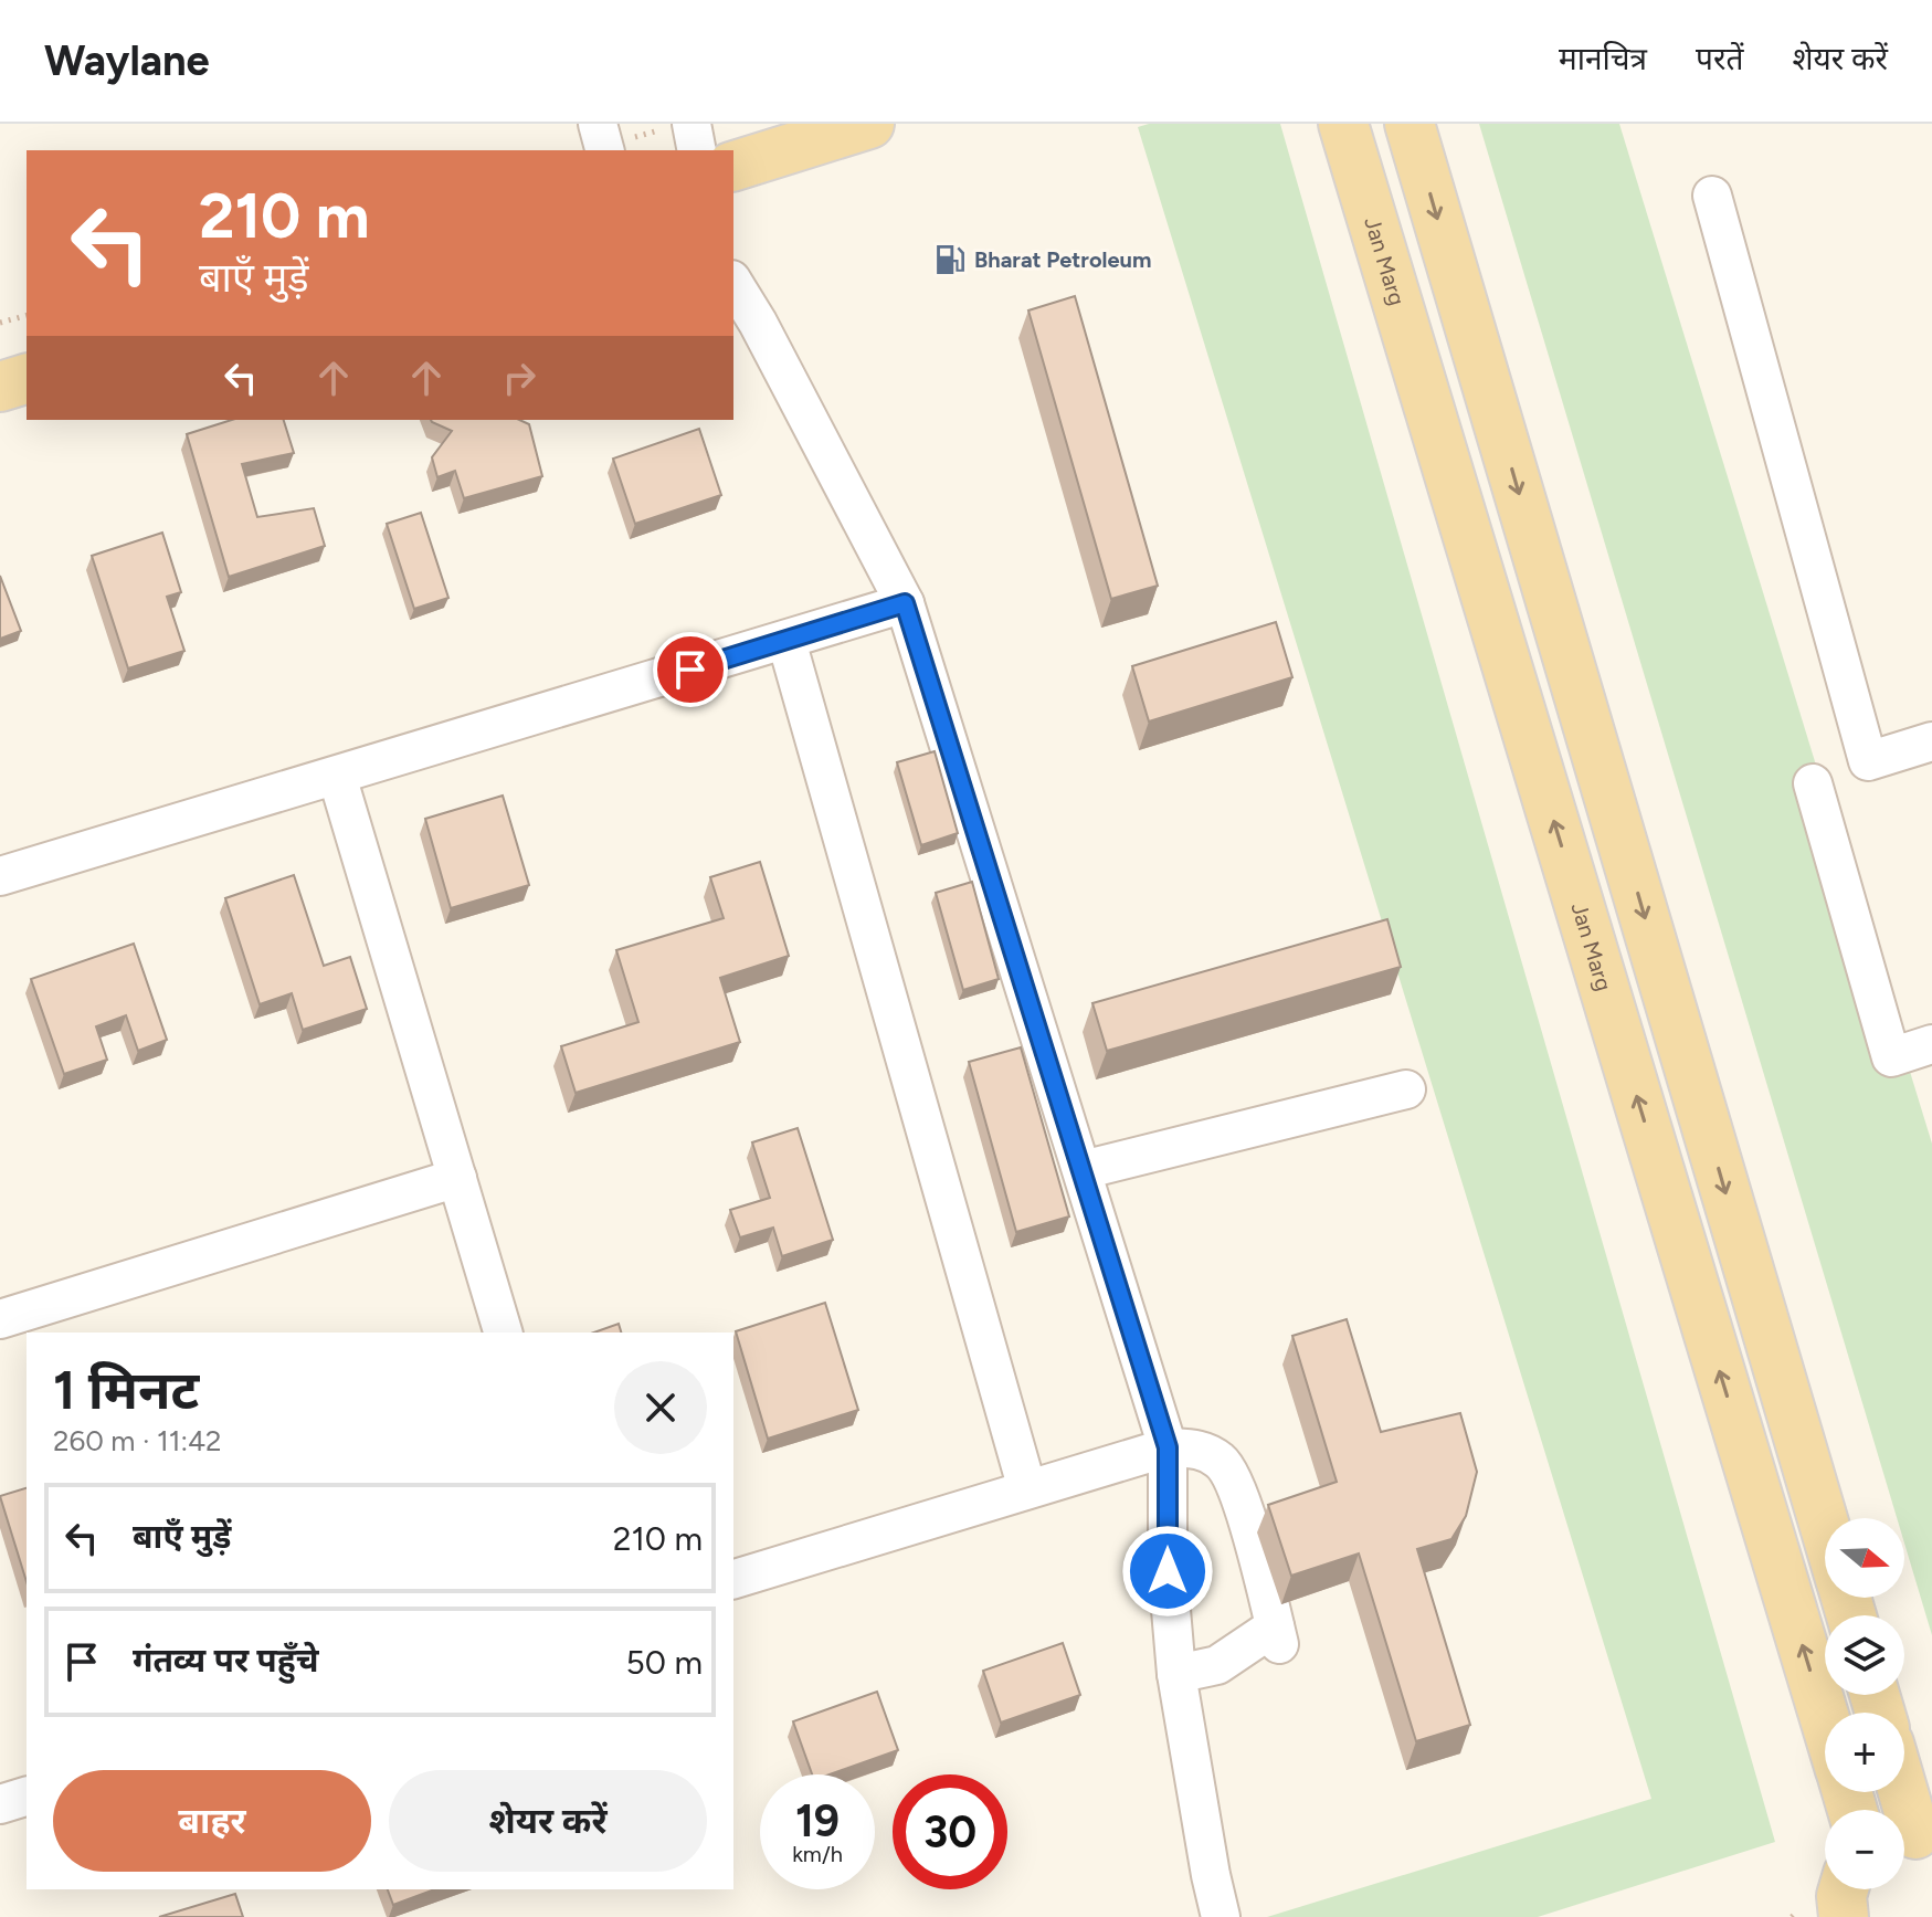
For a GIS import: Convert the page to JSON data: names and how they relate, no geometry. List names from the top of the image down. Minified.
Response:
{"streets":{"main road":["Jan Marg"]},"places":{"fuel station":["Bharat Petroleum"]},"north":"right","page":{"header":"Waylane","nav":["मानचित्र","परतें","शेयर करें"],"turn":["210 m","बाएँ मुड़ें"],"heading":["1 मिनट","260 m · 11:42"],"list":[{"name":"बाएँ मुड़ें","value":"210 m"},{"name":"गंतव्य पर पहुँचे","value":"50 m"}],"map_buttons":["+","−"],"buttons":["बाहर","शेयर करें"],"speed":"19 km/h","limit":"30"}}
